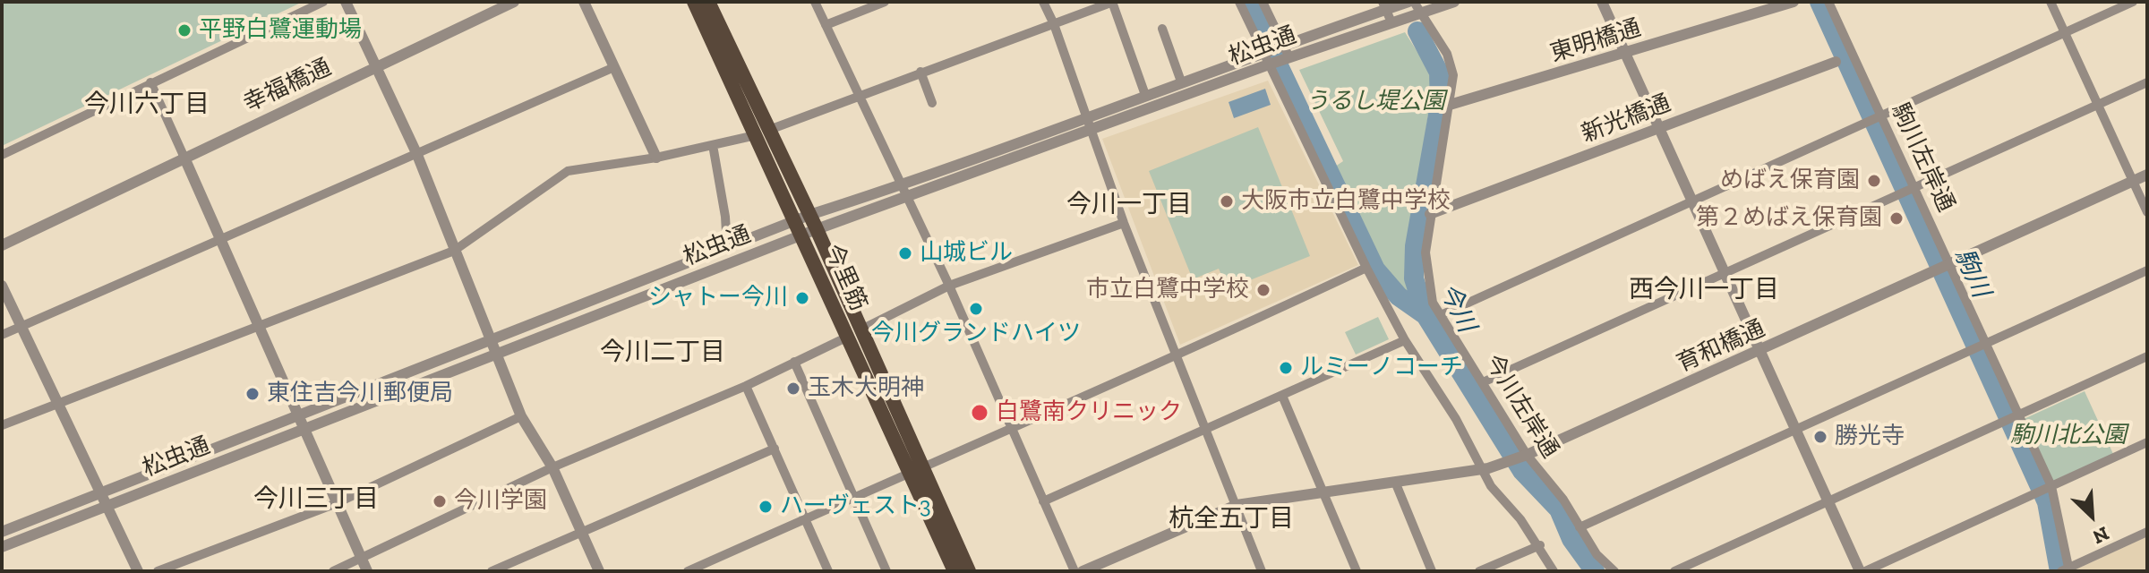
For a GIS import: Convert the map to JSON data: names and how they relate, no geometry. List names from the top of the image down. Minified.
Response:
{"streets":{"main road":["今里筋"],"street":["東明橋通","松虫通","幸福橋通","新光橋通","駒川左岸通","育和橋通","今川左岸通"]},"crossings":[["東明橋通","今川左岸通"],["松虫通","今里筋"],["松虫通","今川左岸通"],["新光橋通","今川左岸通"],["駒川左岸通","育和橋通"],["育和橋通","今川左岸通"]],"districts":["今川六丁目","今川一丁目","西今川一丁目","今川二丁目","今川三丁目","杭全五丁目"],"water":["駒川","今川"],"parks":["うるし堤公園","駒川北公園"],"places":["平野白鷺運動場","めばえ保育園","大阪市立白鷺中学校","第２めばえ保育園","山城ビル","市立白鷺中学校","シャトー今川","今川グランドハイツ","ルミーノコーチ","玉木大明神","東住吉今川郵便局","白鷺南クリニック","勝光寺","今川学園","ハーヴェスト3"],"north":"bottom right"}
